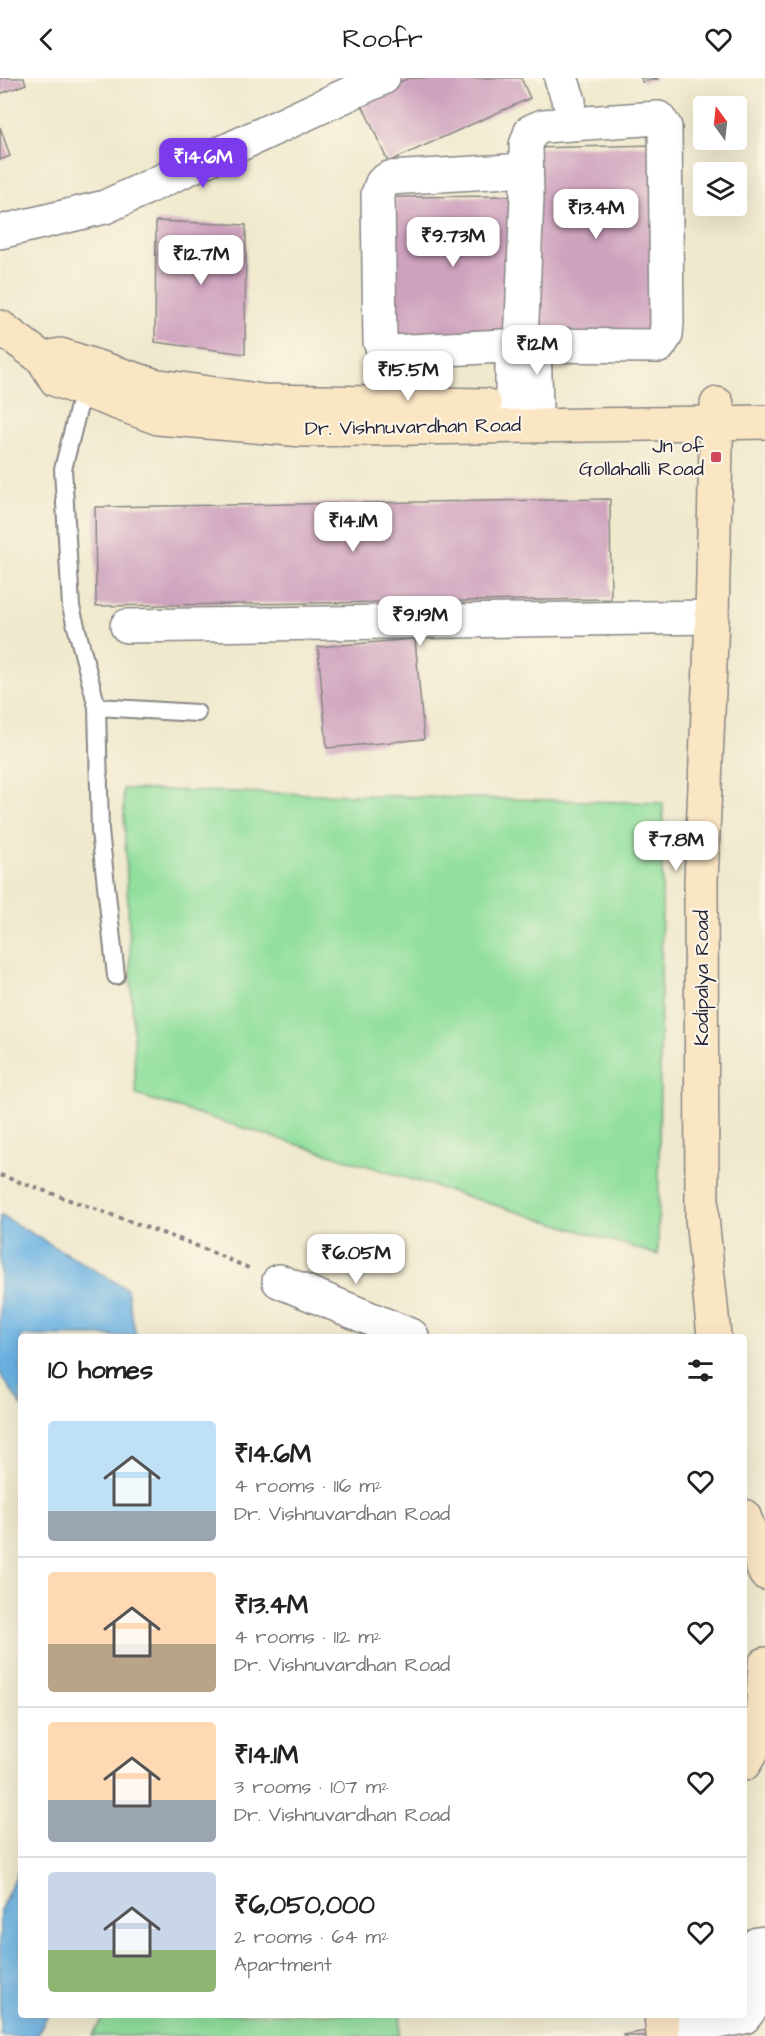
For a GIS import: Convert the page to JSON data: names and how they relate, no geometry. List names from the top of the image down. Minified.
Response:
{"streets":{"main road":["Dr. Vishnuvardhan Road","Kodipalya Road"]},"crossings":[["Dr. Vishnuvardhan Road","Kodipalya Road"]],"places":{"transit":["Jn of Gollahalli Road"]},"north":"top","page":{"header":"Roofr","price":["₹14.6M","₹13.4M","₹9.73M","₹12.7M","₹12M","₹15.5M","₹14.1M","₹9.19M","₹7.8M","₹6.05M"],"heading":"10 homes","list":[{"name":"₹14.6M","note":"4 rooms · 116 m² · Dr. Vishnuvardhan Road"},{"name":"₹13.4M","note":"4 rooms · 112 m² · Dr. Vishnuvardhan Road"},{"name":"₹14.1M","note":"3 rooms · 107 m² · Dr. Vishnuvardhan Road"},{"name":"₹6,050,000","note":"2 rooms · 64 m² · Apartment"}]}}
